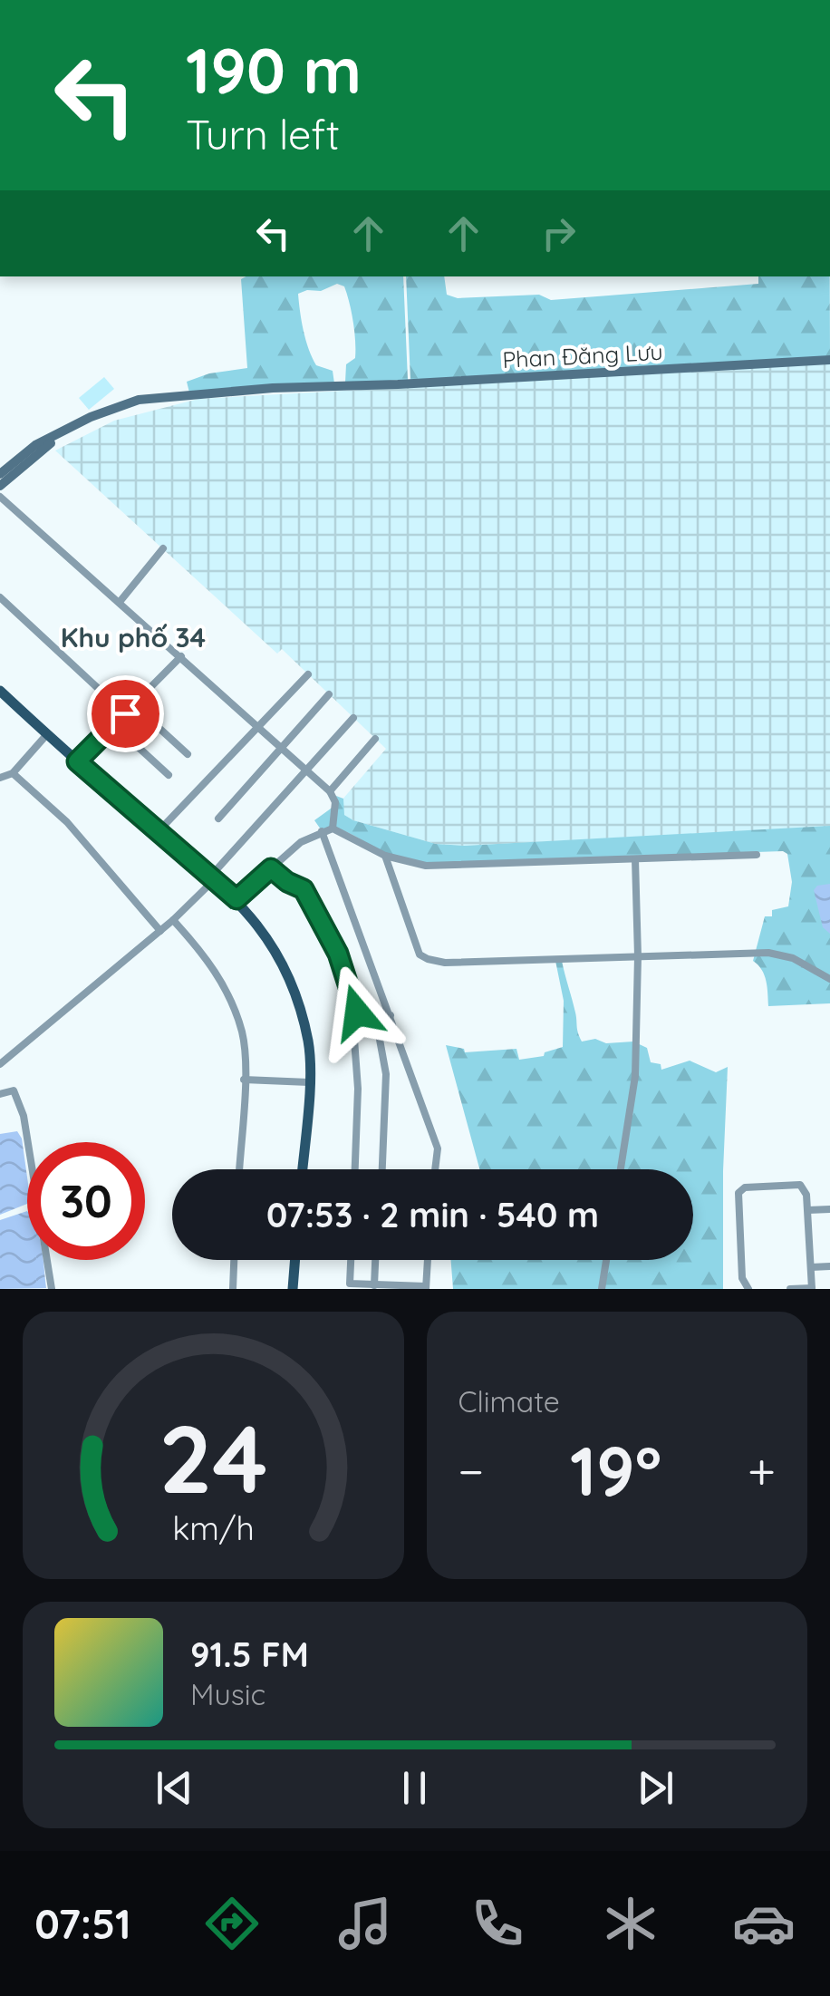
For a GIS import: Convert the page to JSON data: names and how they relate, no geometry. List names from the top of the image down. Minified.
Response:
{"streets":{"street":["Phan Đăng Lưu"]},"districts":["Khu phố 34"],"page":{"turn":["190 m","Turn left"],"limit":"30","trip":"07:53 · 2 min · 540 m","tile":"Climate","heat":["−","19°","+"],"song":["91.5 FM","Music"],"tabs":"07:51","gauge":["24","km/h"]}}
